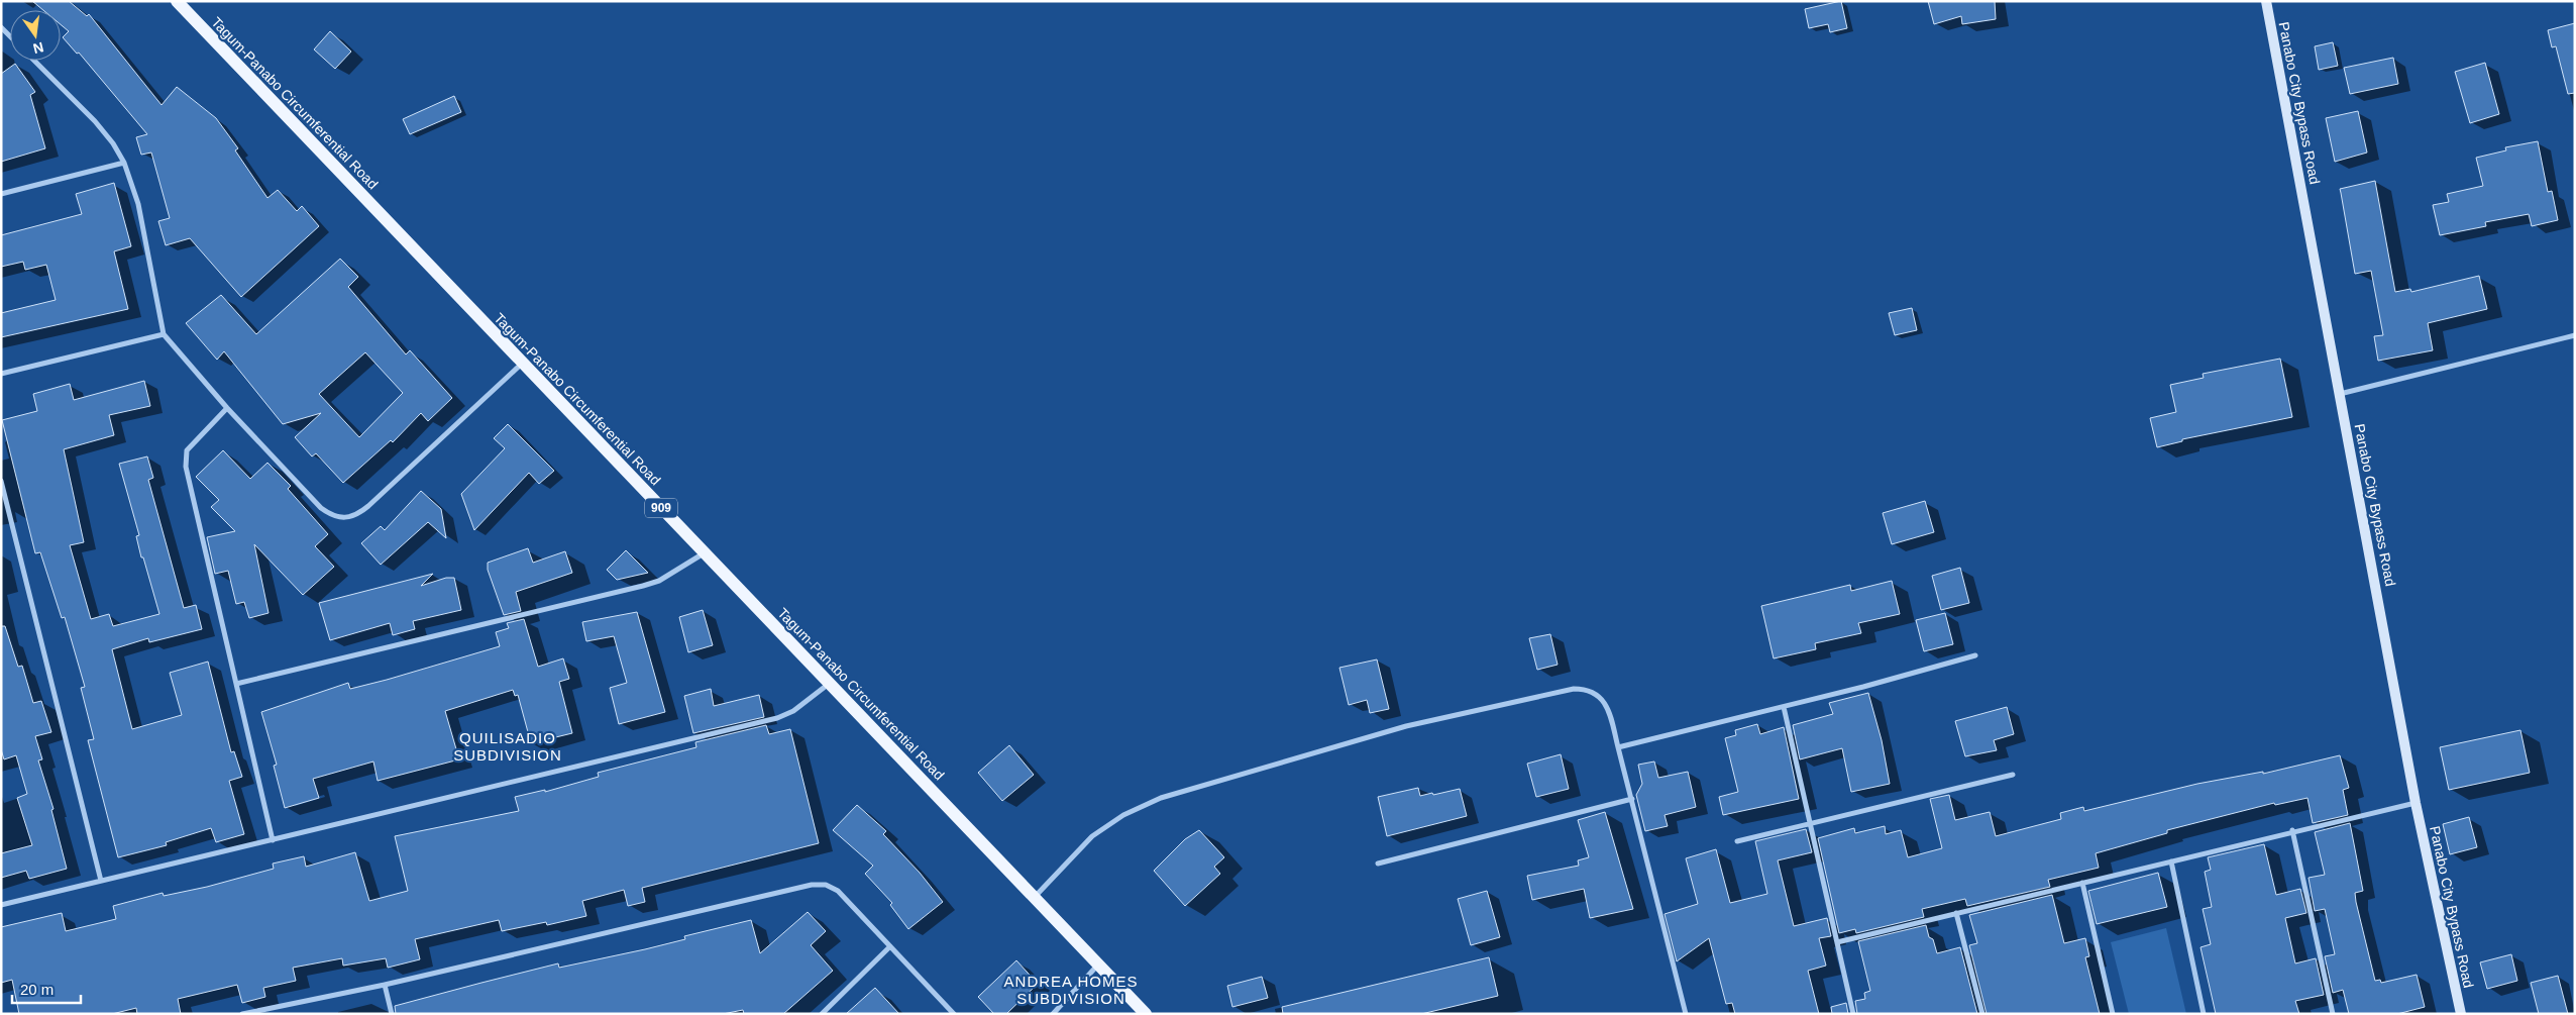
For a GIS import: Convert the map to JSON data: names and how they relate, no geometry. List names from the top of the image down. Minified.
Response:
{"streets":{"main road":["Tagum-Panabo Circumferential Road","Panabo City Bypass Road","909"]},"districts":["QUILISADIO SUBDIVISION","ANDREA HOMES SUBDIVISION"],"scale_bar":"20 m","north":"bottom"}
